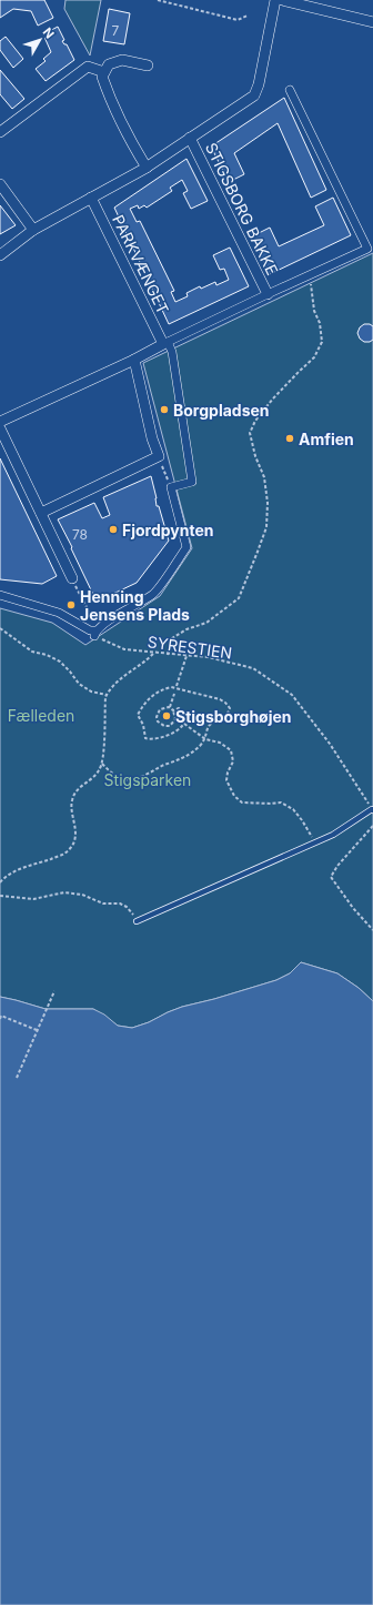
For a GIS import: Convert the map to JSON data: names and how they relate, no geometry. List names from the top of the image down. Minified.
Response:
{"streets":{"street":["STIGSBORG BAKKE","PARKVÆNGET"],"path":["SYRESTIEN"]},"crossings":[["STIGSBORG BAKKE","PARKVÆNGET"]],"parks":["Fælleden","Stigsparken"],"places":["Borgpladsen","Amfien","Fjordpynten","Henning Jensens Plads","Stigsborghøjen"],"house_numbers":["7","78"],"north":"top right"}
